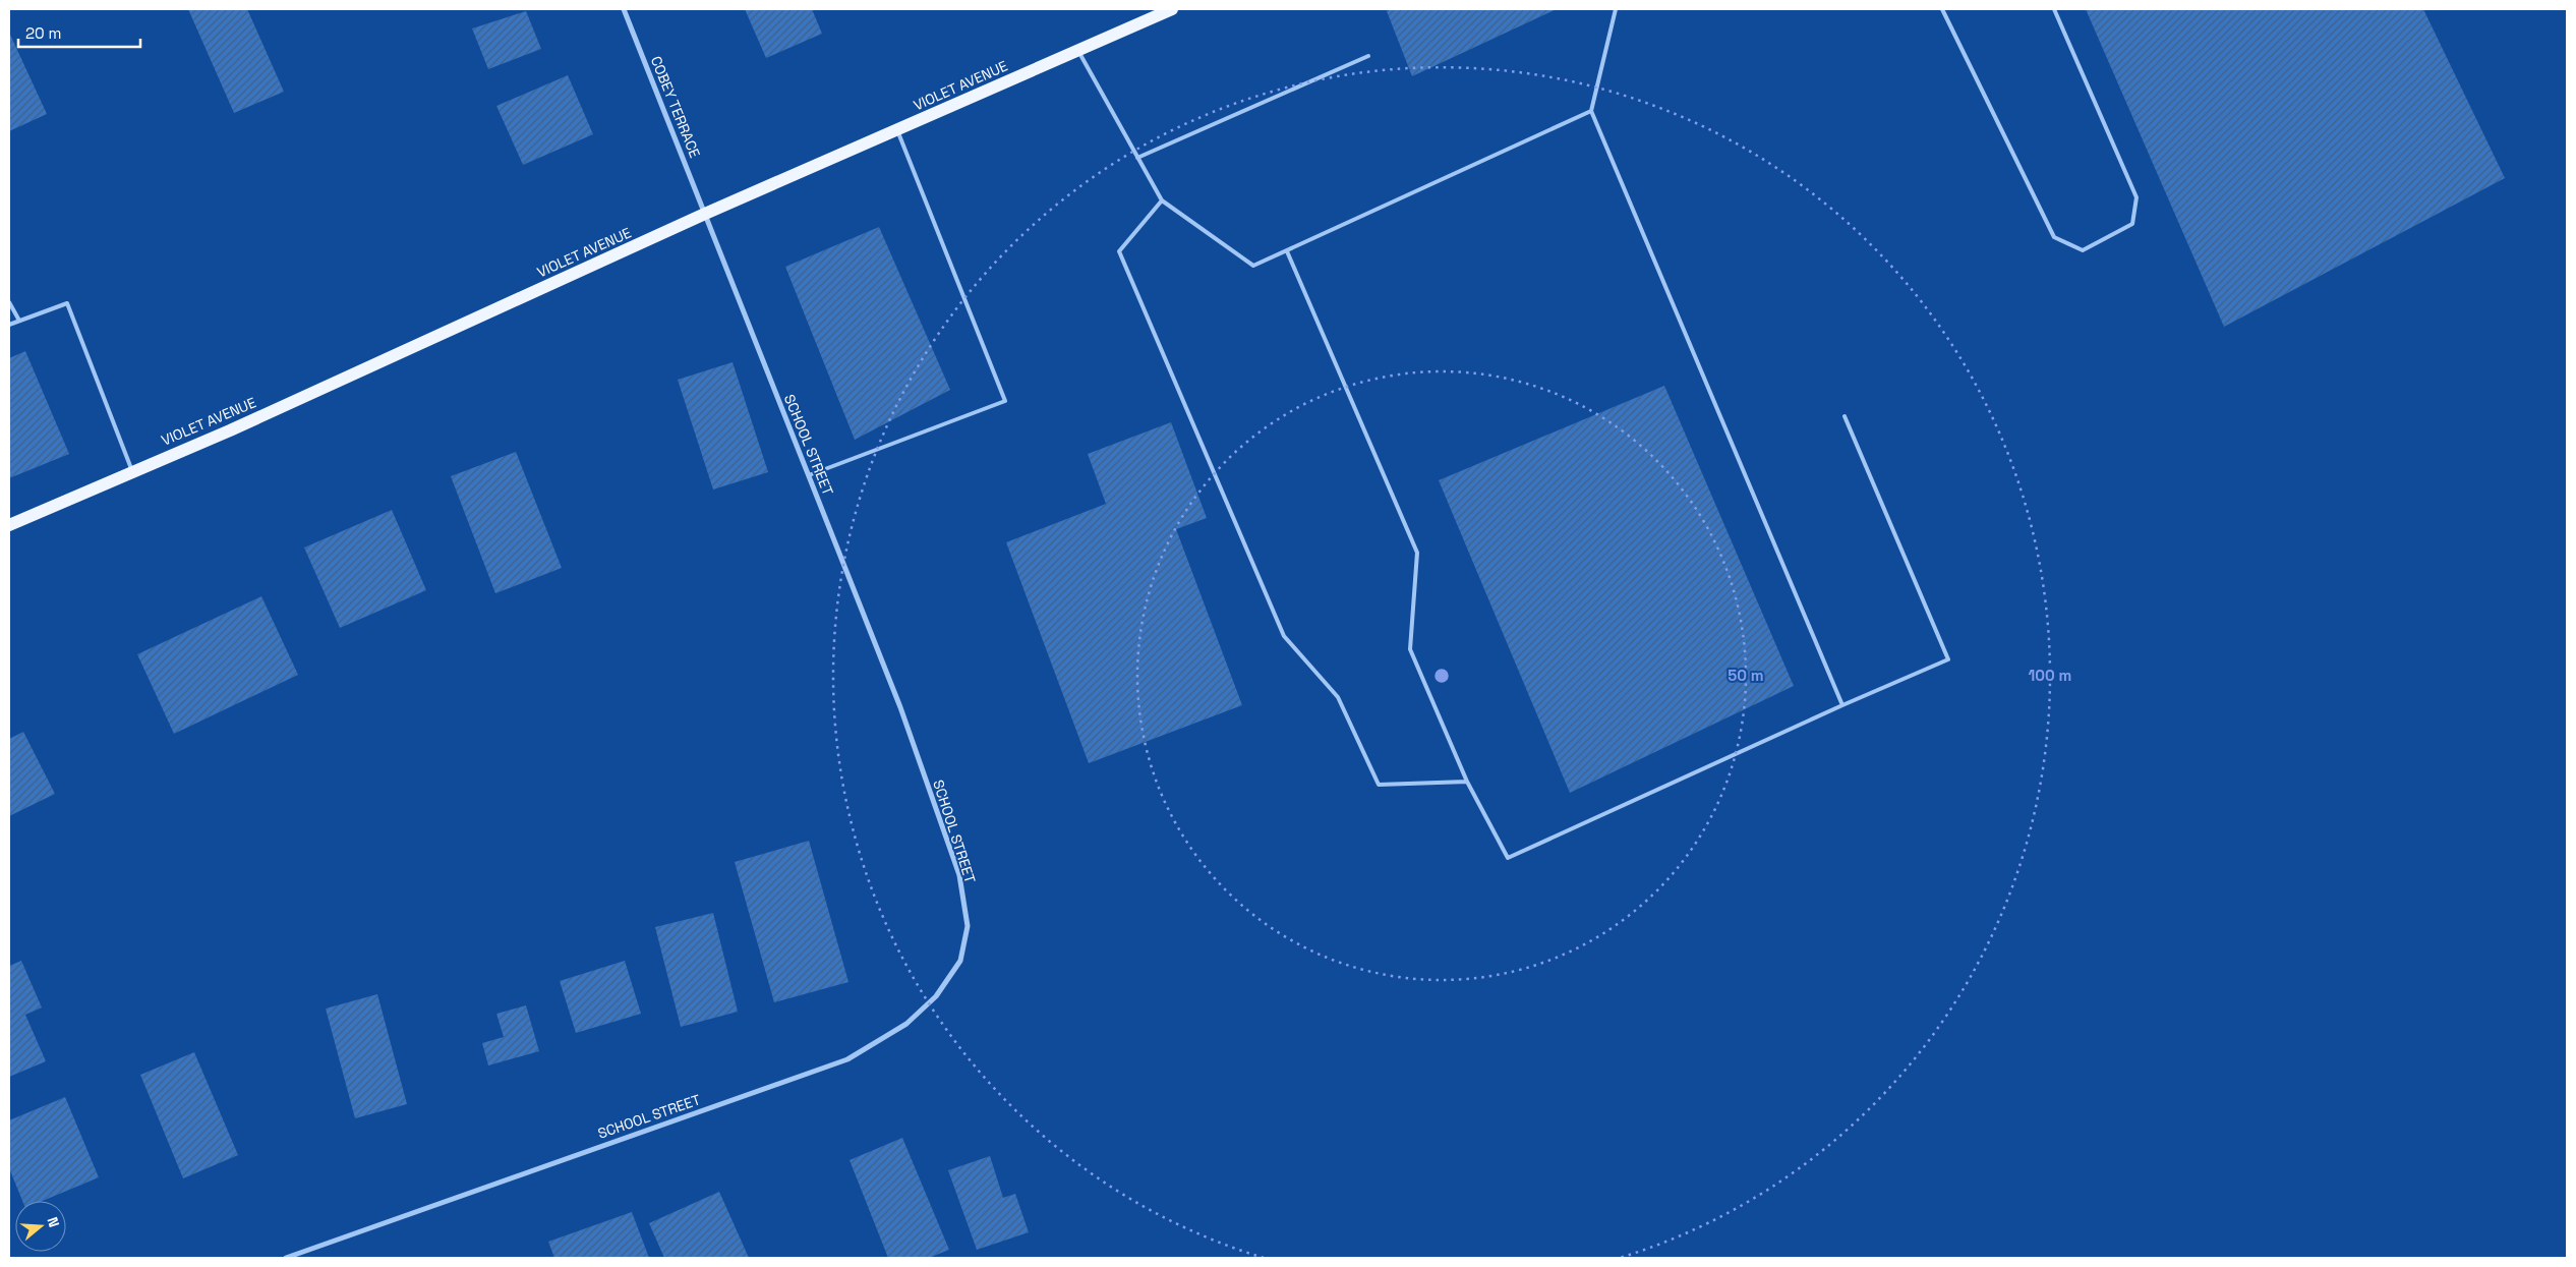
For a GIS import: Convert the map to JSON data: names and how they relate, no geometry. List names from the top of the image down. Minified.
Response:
{"streets":{"main road":["VIOLET AVENUE"],"street":["COBEY TERRACE","SCHOOL STREET"]},"crossings":[["VIOLET AVENUE","COBEY TERRACE"],["VIOLET AVENUE","SCHOOL STREET"],["COBEY TERRACE","SCHOOL STREET"]],"scale_bar":"20 m","north":"right","rings":["50 m","100 m"]}
